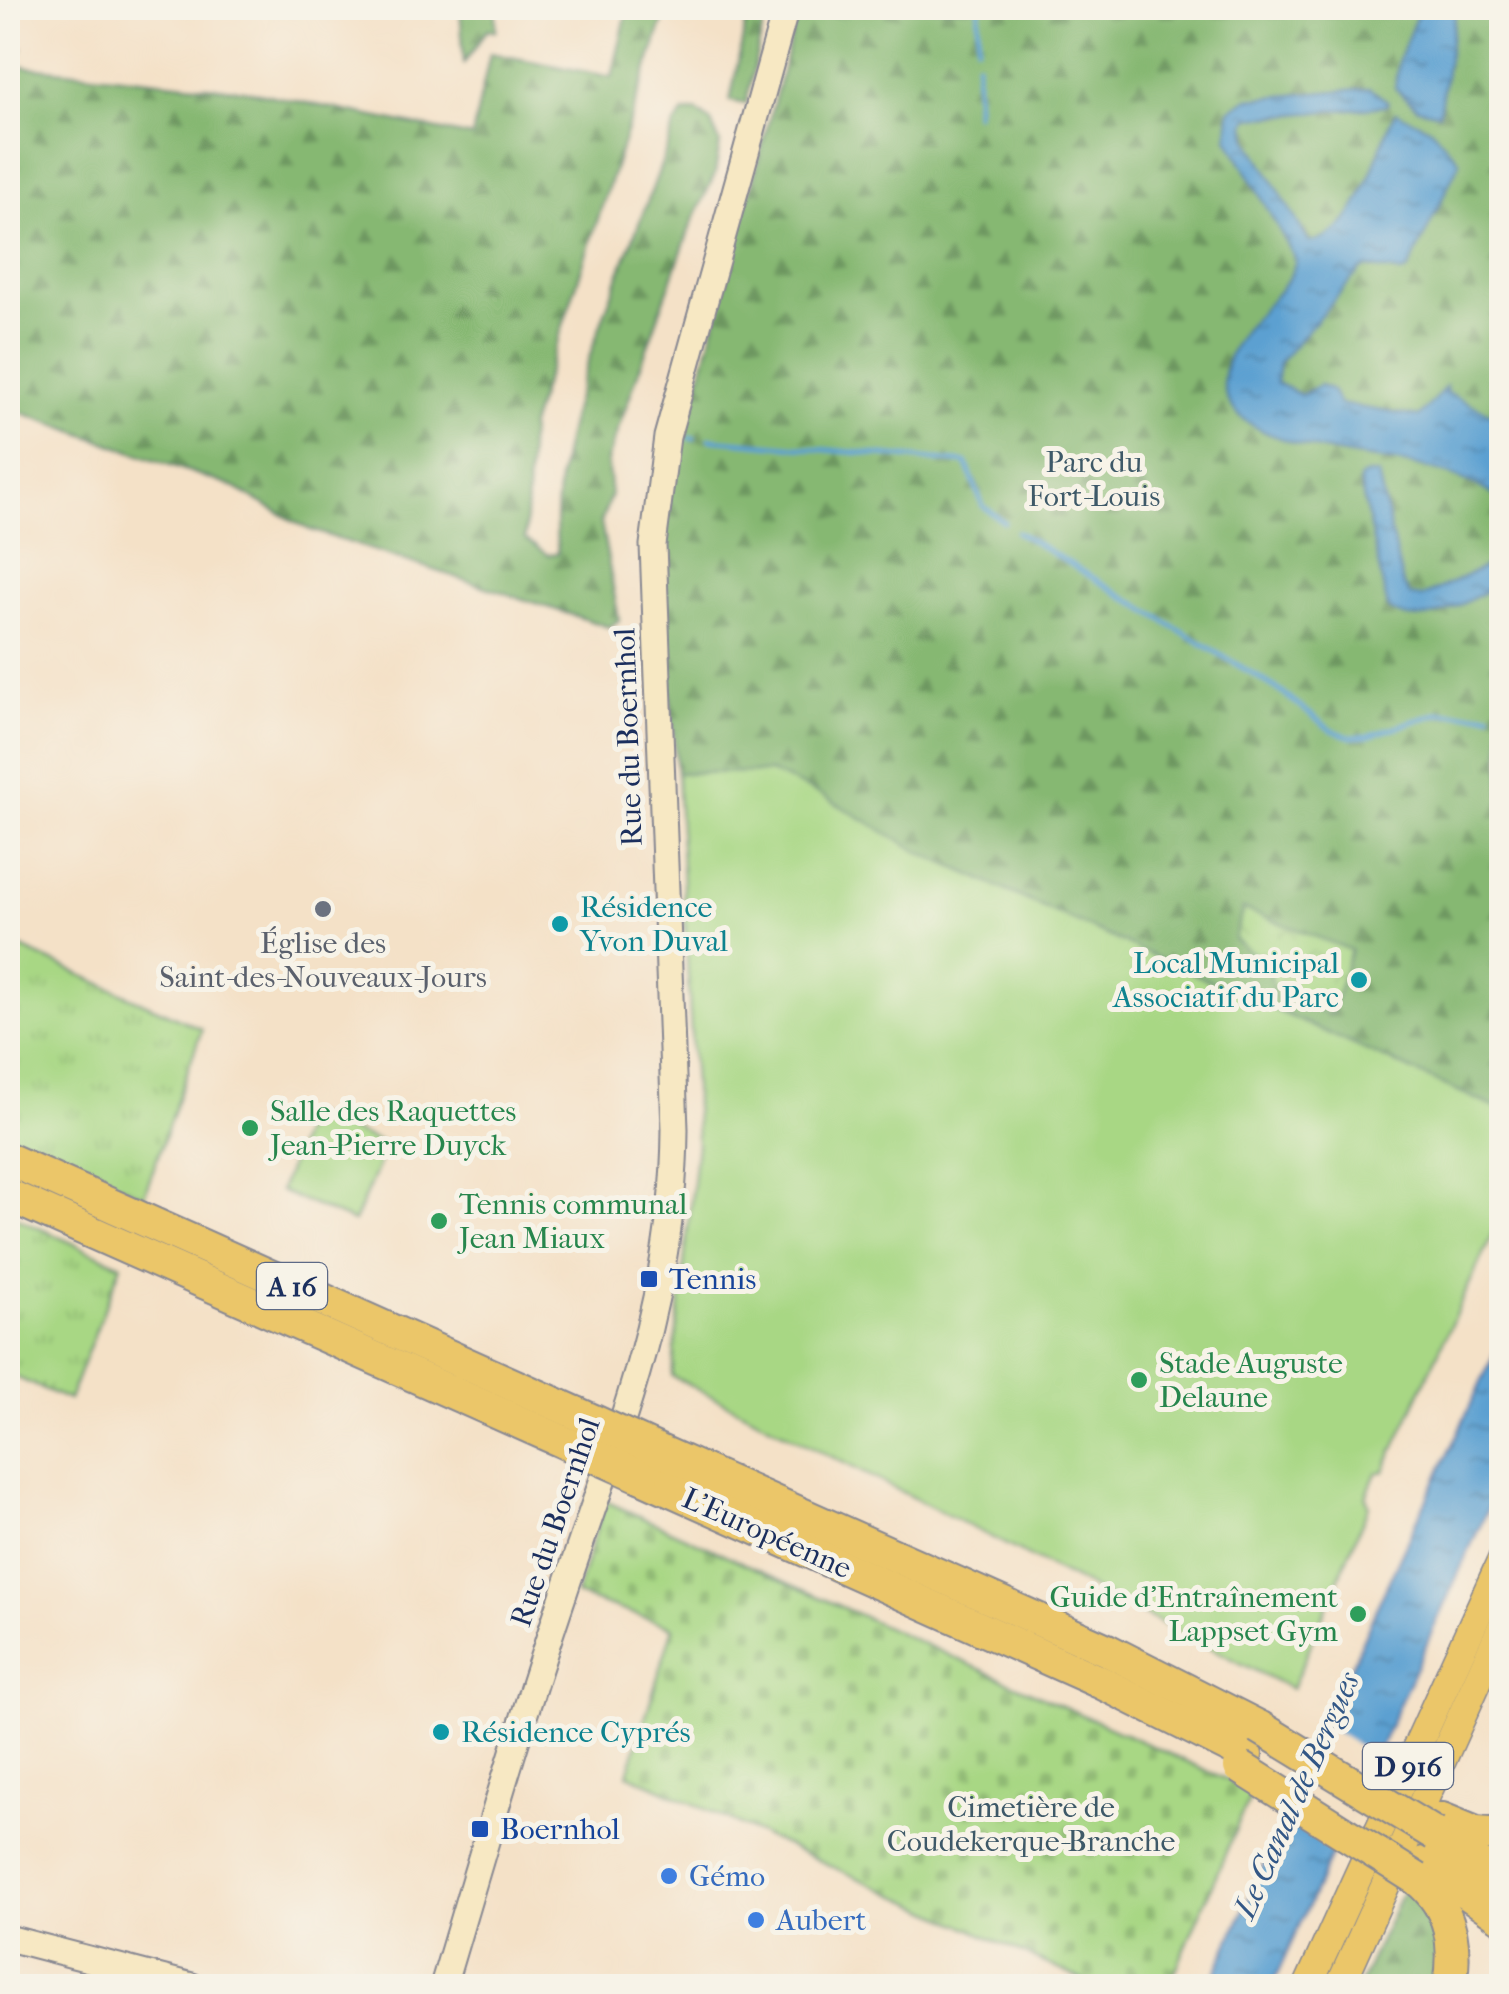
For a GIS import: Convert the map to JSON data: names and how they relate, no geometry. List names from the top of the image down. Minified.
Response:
{"streets":{"highway":["A 16","L'Européenne"],"main road":["D 916"],"street":["Rue du Boernhol"]},"water":["Le Canal de Bergues"],"parks":["Parc du Fort-Louis","Cimetière de Coudekerque-Branche"],"places":{"other":["Église des Saint-des-Nouveaux-Jours","Résidence Yvon Duval","Local Municipal Associatif du Parc","Salle des Raquettes Jean-Pierre Duyck","Tennis communal Jean Miaux","Stade Auguste Delaune","Guide d'Entraînement Lappset Gym","Résidence Cyprés","Gémo","Aubert"],"transit":["Tennis","Boernhol"]}}
